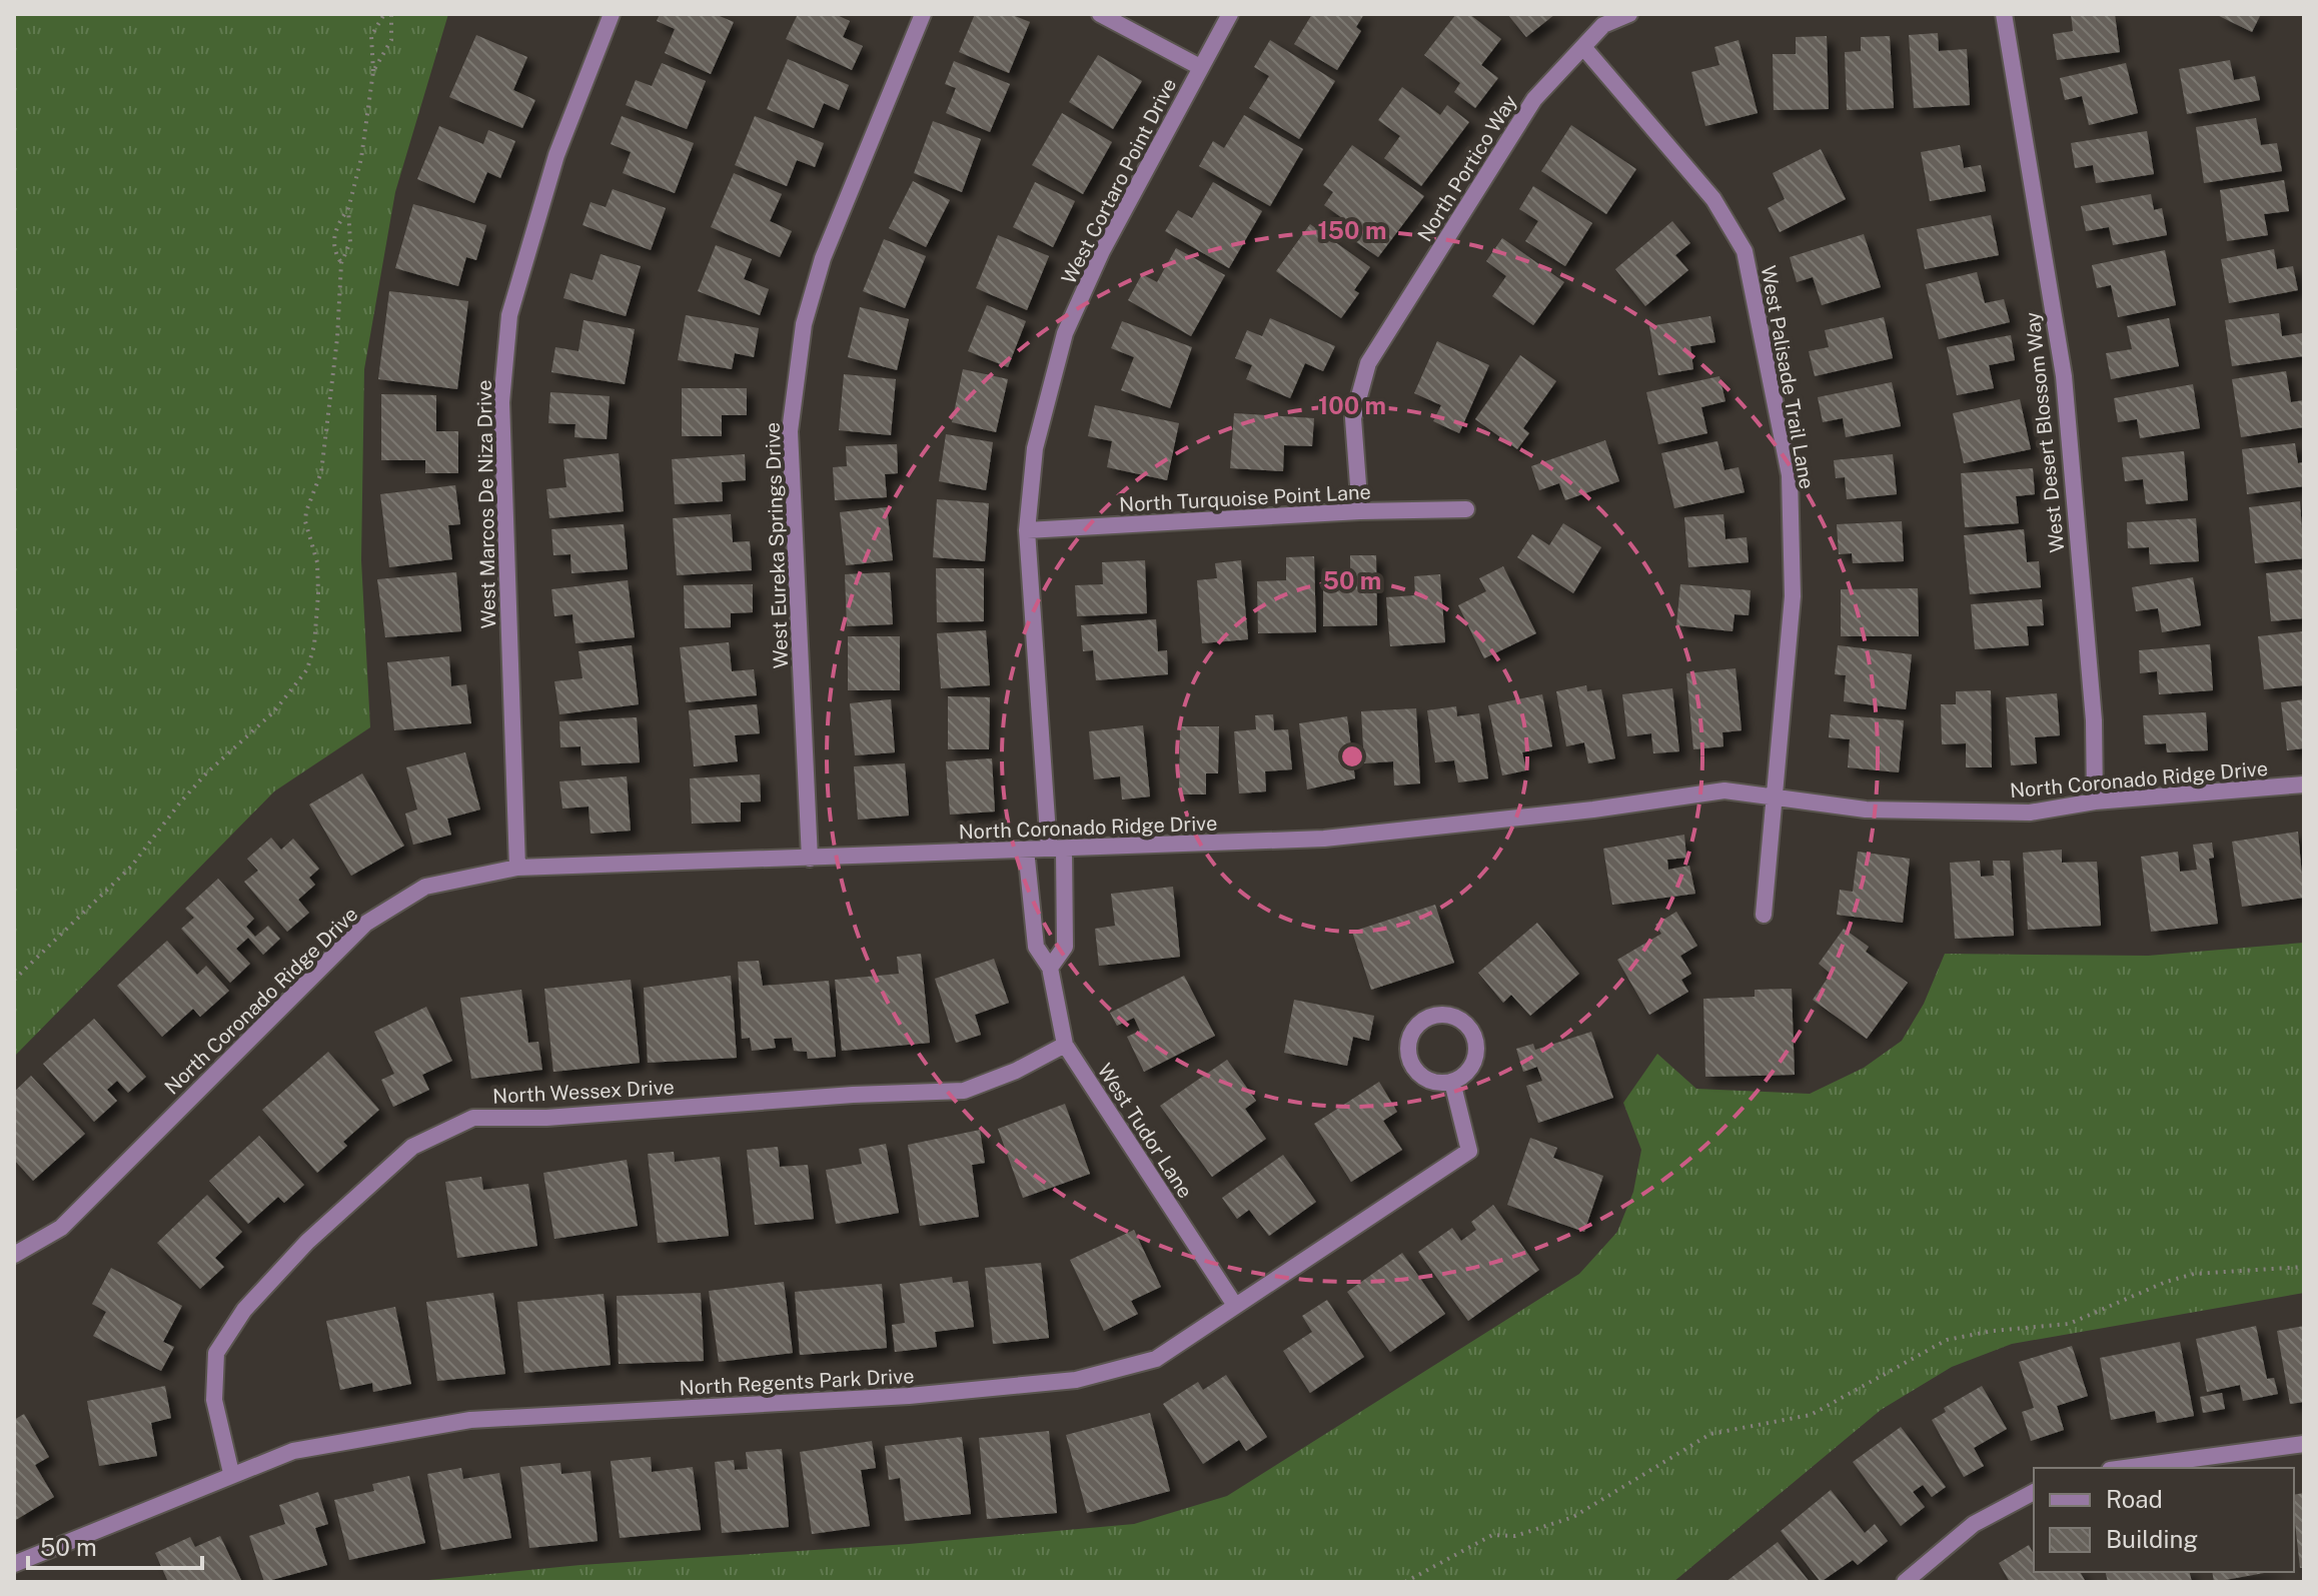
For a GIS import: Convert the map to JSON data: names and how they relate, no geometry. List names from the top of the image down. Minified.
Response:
{"streets":{"street":["North Portico Way","West Cortaro Point Drive","West Palisade Trail Lane","West Desert Blossom Way","North Turquoise Point Lane","West Marcos De Niza Drive","West Eureka Springs Drive","North Coronado Ridge Drive","North Wessex Drive","West Tudor Lane","North Regents Park Drive"]},"crossings":[["North Portico Way","West Palisade Trail Lane"],["North Portico Way","North Turquoise Point Lane"],["West Cortaro Point Drive","North Turquoise Point Lane"],["West Cortaro Point Drive","North Coronado Ridge Drive"],["West Palisade Trail Lane","North Coronado Ridge Drive"],["West Desert Blossom Way","North Coronado Ridge Drive"],["West Marcos De Niza Drive","North Coronado Ridge Drive"],["West Eureka Springs Drive","North Coronado Ridge Drive"],["North Coronado Ridge Drive","West Tudor Lane"],["North Wessex Drive","West Tudor Lane"],["North Wessex Drive","North Regents Park Drive"],["West Tudor Lane","North Regents Park Drive"]],"legend":["Road","Building"],"scale_bar":"50 m","rings":["150 m","100 m","50 m"]}
